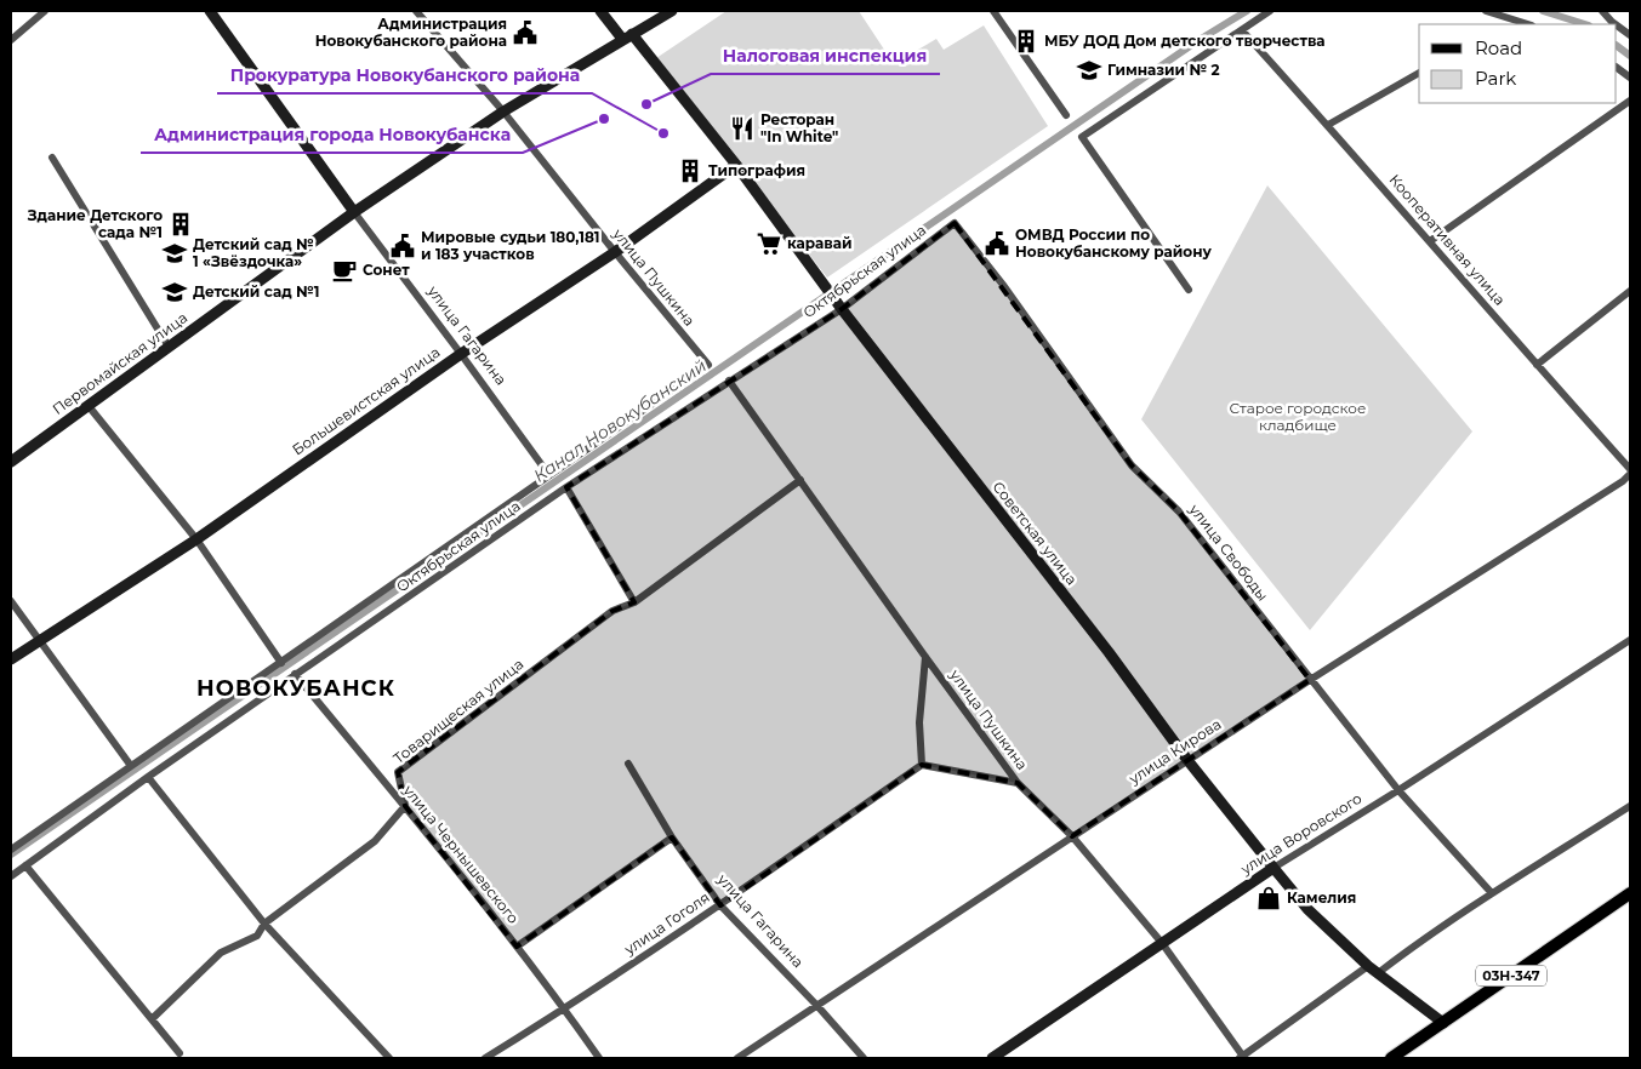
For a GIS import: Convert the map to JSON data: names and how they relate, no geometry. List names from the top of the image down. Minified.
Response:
{"streets":{"main road":["улица Гагарина","Первомайская улица","Большевистская улица","Советская улица","улица Воровского","03Н-347"],"street":["Кооперативная улица","Октябрьская улица","улица Пушкина","улица Свободы","Товарищеская улица","улица Кирова","улица Чернышевского","улица Гоголя"]},"crossings":[["Октябрьская улица","улица Пушкина"],["Октябрьская улица","улица Гагарина"],["Октябрьская улица","Советская улица"],["Октябрьская улица","улица Свободы"],["Октябрьская улица","улица Чернышевского"],["улица Пушкина","Первомайская улица"],["улица Пушкина","Большевистская улица"],["улица Пушкина","Товарищеская улица"],["улица Пушкина","улица Кирова"],["улица Пушкина","улица Воровского"],["улица Гагарина","Первомайская улица"],["улица Гагарина","Большевистская улица"],["улица Гагарина","улица Кирова"],["улица Гагарина","улица Гоголя"],["Первомайская улица","Советская улица"],["Большевистская улица","Советская улица"],["Советская улица","улица Кирова"],["Советская улица","улица Воровского"],["Советская улица","03Н-347"],["улица Свободы","улица Кирова"],["улица Свободы","улица Воровского"],["Товарищеская улица","улица Чернышевского"],["улица Чернышевского","улица Гоголя"]],"districts":["НОВОКУБАНСК"],"water":["Канал Новокубанский"],"parks":["Старое городское кладбище"],"places":{"public building":["Администрация Новокубанского района","ОМВД России по Новокубанскому району","Мировые судьи 180,181 и 183 участков"],"building":["МБУ ДОД Дом детского творчества","Типография","Здание Детского сада №1"],"school or university":["Гимназии № 2","Детский сад № 1 «Звёздочка»","Детский сад №1"],"other":["Налоговая инспекция","Администрация города Новокубанска","Прокуратура Новокубанского района"],"restaurant":["Ресторан \"In White\""],"supermarket":["каравай"],"cafe":["Сонет"],"shop":["Камелия"]},"legend":["Road","Park"]}
